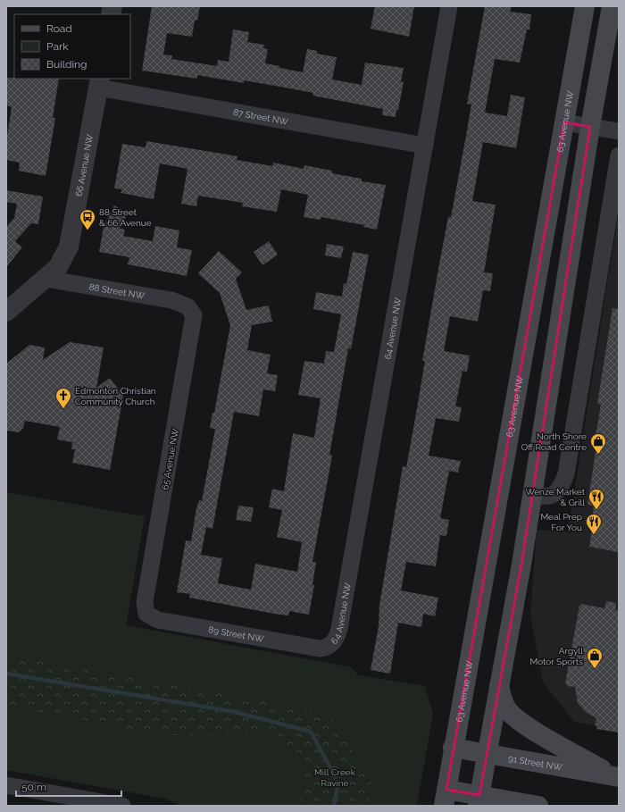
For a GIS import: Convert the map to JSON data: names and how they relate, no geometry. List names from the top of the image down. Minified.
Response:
{"streets":{"main road":["63 Avenue NW","91 Street NW"],"street":["87 Street NW","66 Avenue NW","88 Street NW","64 Avenue NW","65 Avenue NW","89 Street NW"]},"crossings":[["87 Street NW","66 Avenue NW"],["87 Street NW","64 Avenue NW"],["63 Avenue NW","91 Street NW"],["66 Avenue NW","88 Street NW"],["88 Street NW","65 Avenue NW"],["64 Avenue NW","89 Street NW"],["65 Avenue NW","89 Street NW"]],"parks":["Mill Creek Ravine"],"places":{"bus stop":["88 Street & 66 Avenue"],"church":["Edmonton Christian Community Church"],"shop":["North Shore Off Road Centre","Argyll Motor Sports"],"restaurant":["Wenze Market & Grill","Meal Prep For You"]},"legend":["Road","Park","Building"],"scale_bar":"50 m"}
